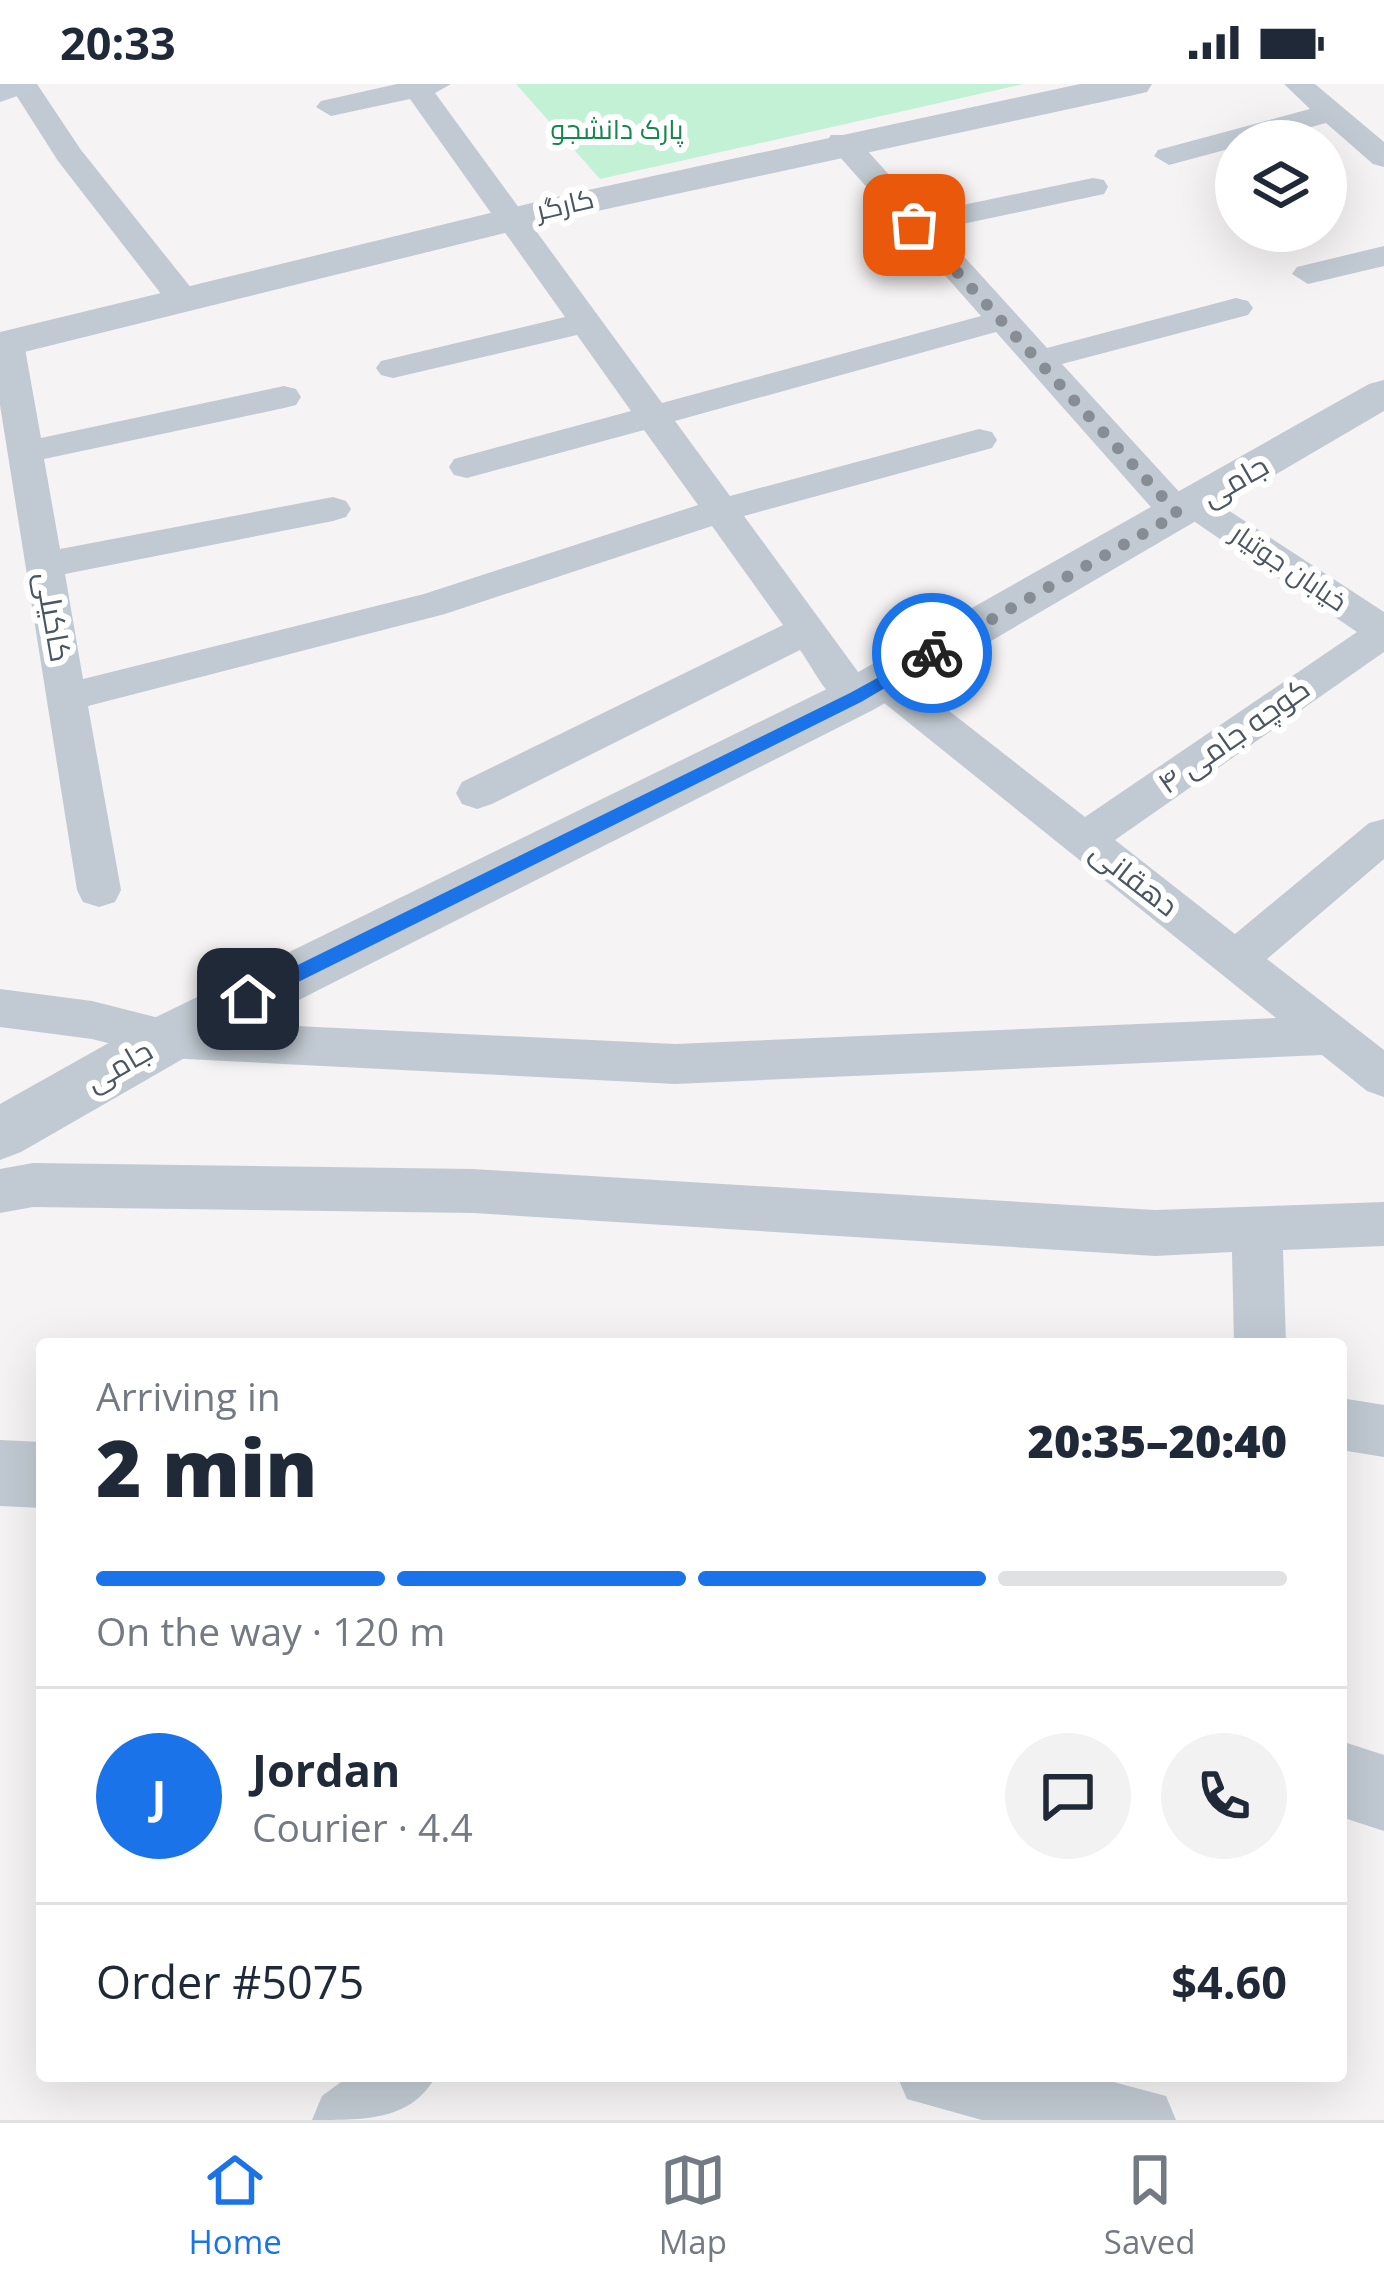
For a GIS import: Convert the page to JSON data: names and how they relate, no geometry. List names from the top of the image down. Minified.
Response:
{"streets":{"street":["کارگر","جامی","خیابان جوتیار","کاکیلی","کوچه جامی ۴","دهقانی"]},"crossings":[["کارگر","خیابان جوتیار"],["کارگر","کاکیلی"],["کارگر","دهقانی"],["جامی","خیابان جوتیار"],["جامی","دهقانی"],["خیابان جوتیار","کوچه جامی ۴"],["کوچه جامی ۴","دهقانی"]],"parks":["پارک دانشجو"],"page":{"status":"20:33","heading":["2 min","Arriving in","20:35–20:40"],"panel":["Jordan","Courier · 4.4","Order #5075","$4.60"],"bar":"On the way · 120 m","round":"J","tabs":["Home","Map","Saved"]}}
